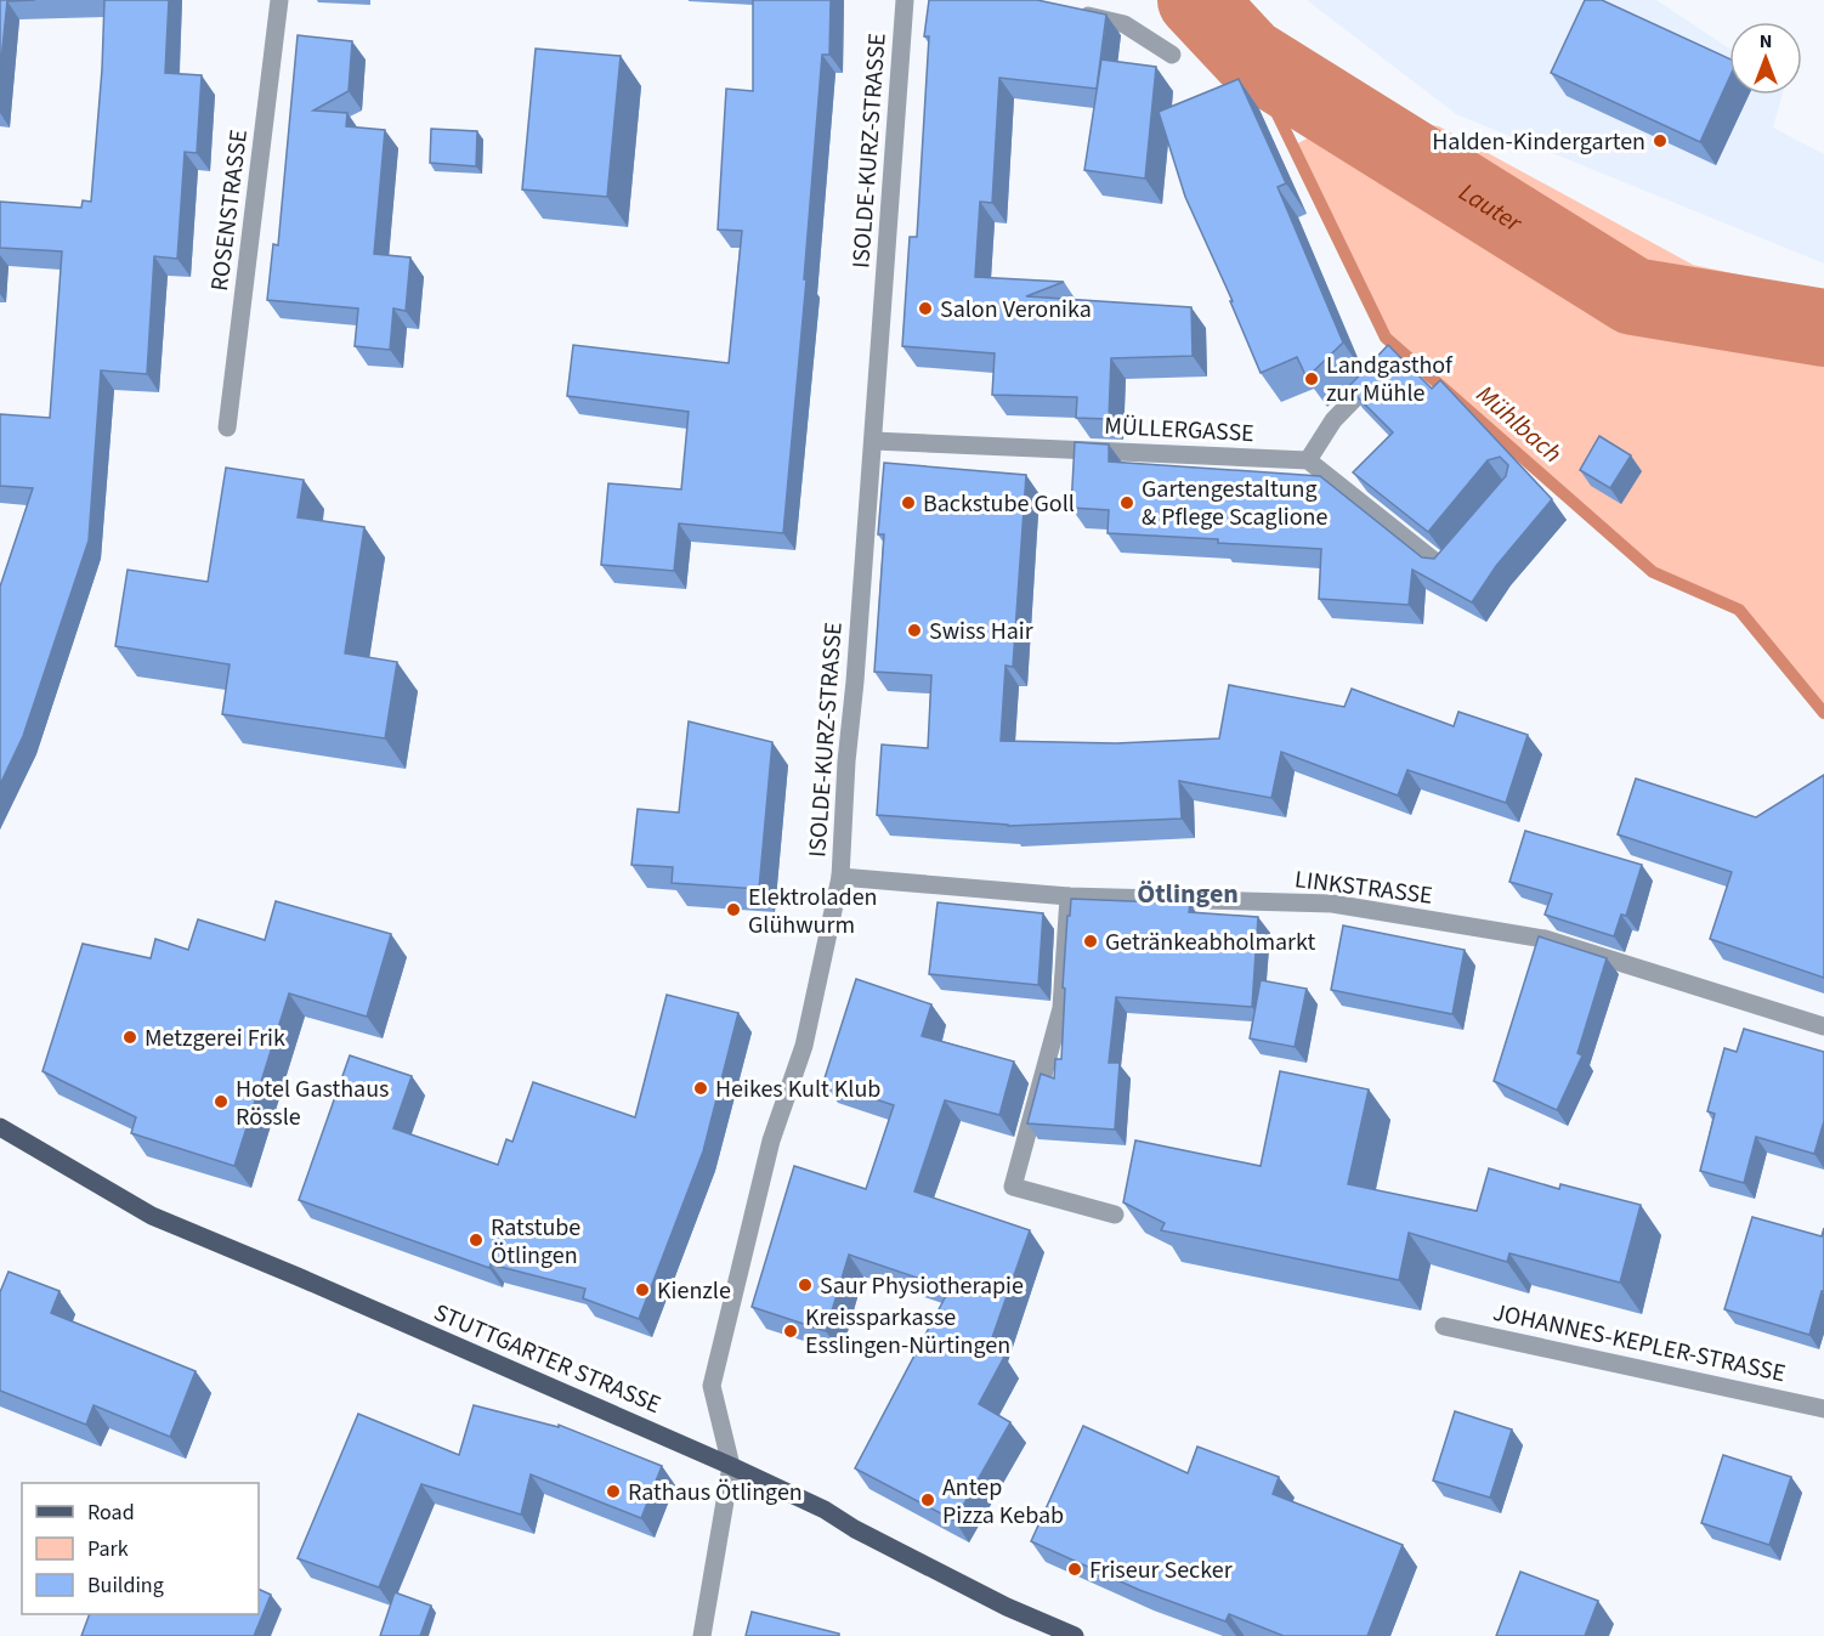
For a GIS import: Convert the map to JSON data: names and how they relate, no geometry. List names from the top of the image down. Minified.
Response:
{"streets":{"main road":["STUTTGARTER STRASSE"],"street":["ISOLDE-KURZ-STRASSE","ROSENSTRASSE","MÜLLERGASSE","LINKSTRASSE","JOHANNES-KEPLER-STRASSE"]},"crossings":[["ISOLDE-KURZ-STRASSE","MÜLLERGASSE"],["ISOLDE-KURZ-STRASSE","LINKSTRASSE"],["ISOLDE-KURZ-STRASSE","STUTTGARTER STRASSE"]],"districts":["Ötlingen"],"water":["Lauter","Mühlbach"],"places":["Halden-Kindergarten","Salon Veronika","Landgasthof zur Mühle","Backstube Goll","Gartengestaltung & Pflege Scaglione","Swiss Hair","Elektroladen Glühwurm","Getränkeabholmarkt","Metzgerei Frik","Heikes Kult Klub","Hotel Gasthaus Rössle","Ratstube Ötlingen","Saur Physiotherapie","Kienzle","Kreissparkasse Esslingen-Nürtingen","Rathaus Ötlingen","Antep Pizza Kebab","Friseur Secker"],"legend":["Road","Park","Building"],"north":"top"}
